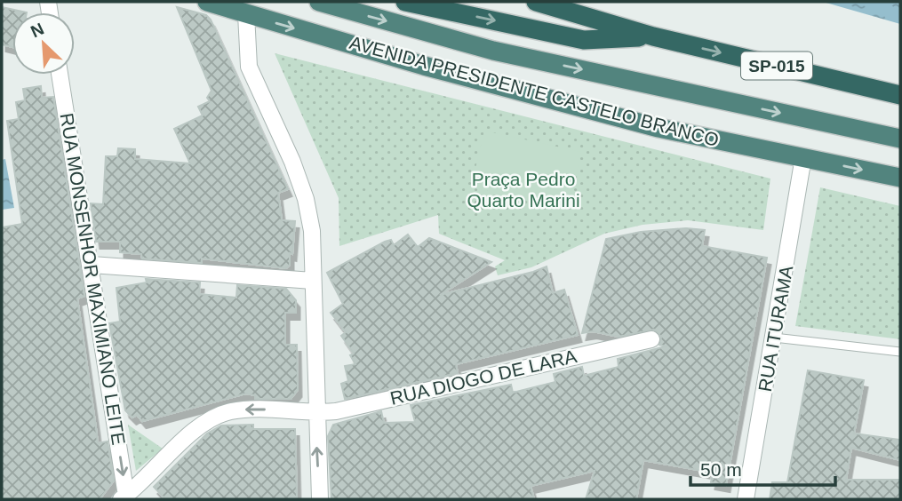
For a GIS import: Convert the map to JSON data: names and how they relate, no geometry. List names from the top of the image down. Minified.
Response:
{"streets":{"highway":["SP-015","AVENIDA PRESIDENTE CASTELO BRANCO"],"street":["RUA MONSENHOR MAXIMIANO LEITE","RUA ITURAMA","RUA DIOGO DE LARA"]},"crossings":[["AVENIDA PRESIDENTE CASTELO BRANCO","RUA ITURAMA"],["RUA MONSENHOR MAXIMIANO LEITE","RUA DIOGO DE LARA"]],"one_way":["RUA MONSENHOR MAXIMIANO LEITE","RUA DIOGO DE LARA"],"parks":["Praça Pedro Quarto Marini"],"scale_bar":"50 m","north":"top left"}
